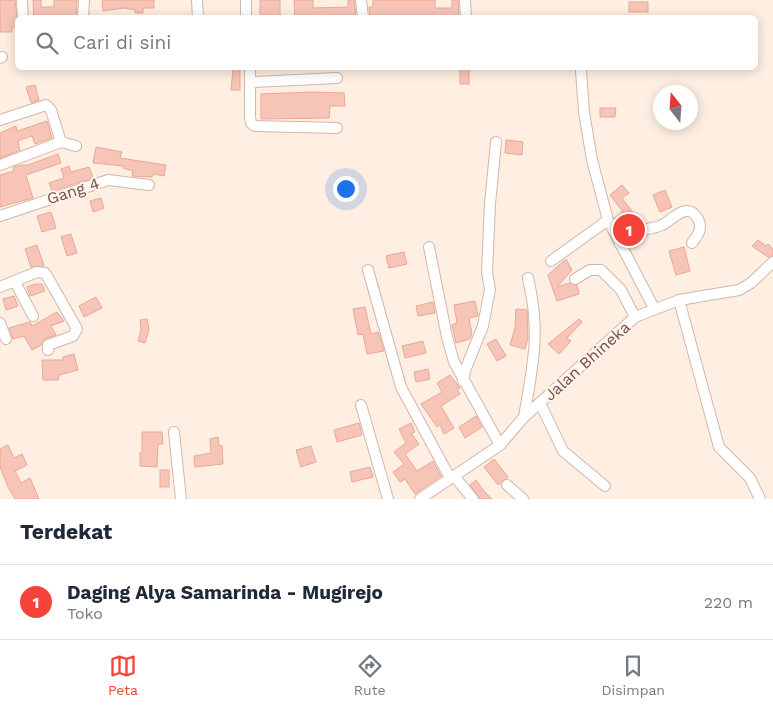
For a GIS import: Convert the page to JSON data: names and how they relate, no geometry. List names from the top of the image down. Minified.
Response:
{"streets":{"street":["Gang 4","Jalan Bhineka"]},"north":"top","page":{"search":"Cari di sini","pins":"1","heading":"Terdekat","list":[{"mark":"1","name":"Daging Alya Samarinda - Mugirejo","note":"Toko","value":"220 m"}],"nav":["Peta","Rute","Disimpan"]}}
